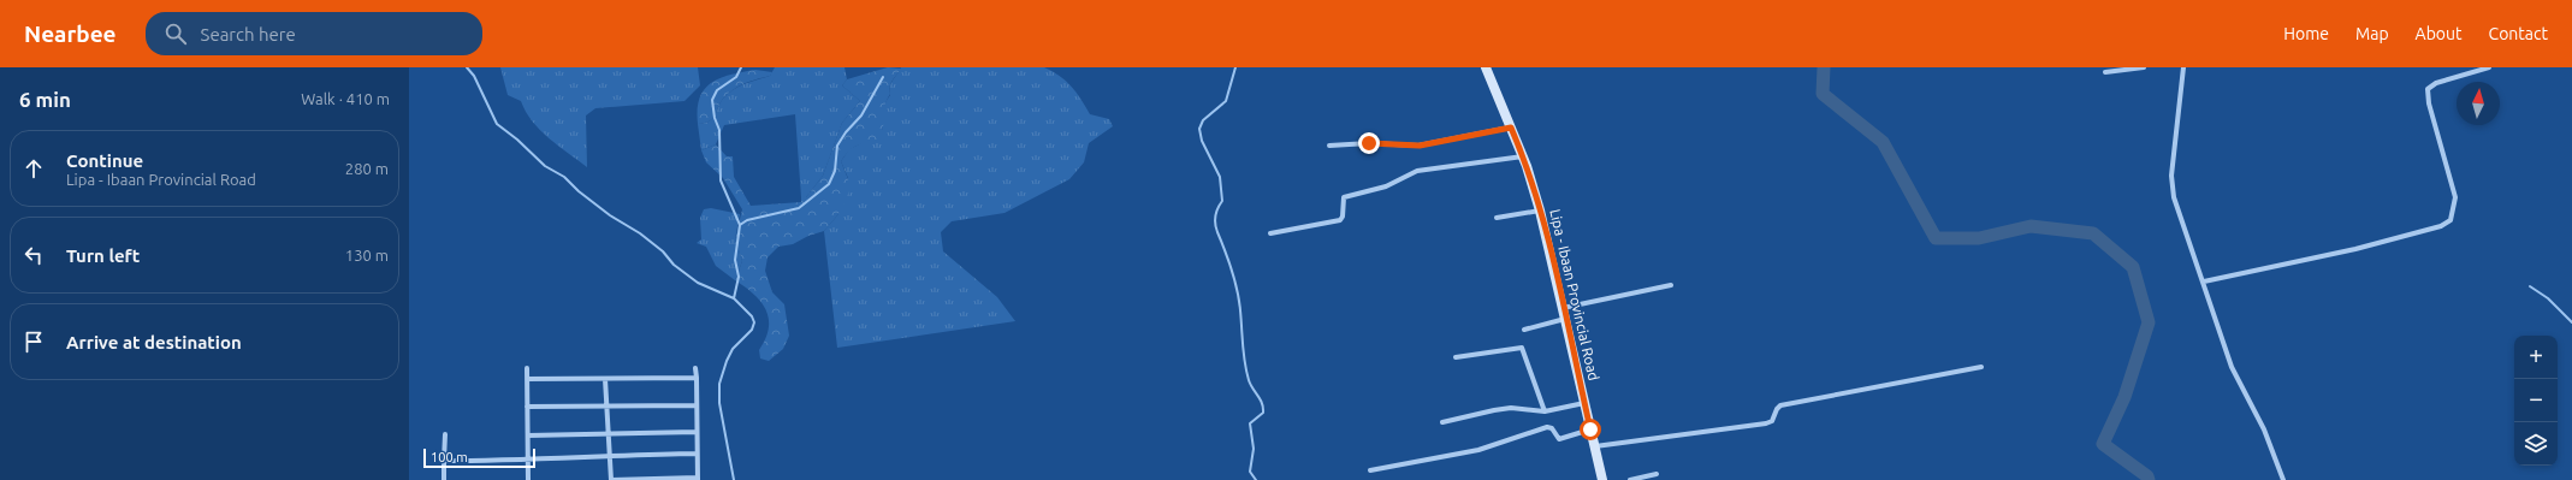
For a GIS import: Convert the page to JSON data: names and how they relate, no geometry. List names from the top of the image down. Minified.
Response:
{"streets":{"main road":["Lipa - Ibaan Provincial Road"]},"scale_bar":"100 m","north":"top","page":{"header":"Nearbee","search":"Search here","nav":["Home","Map","About","Contact"],"heading":["6 min","Walk · 410 m"],"list":[["Continue","Lipa - Ibaan Provincial Road","280 m"],["Turn left","130 m"],"Arrive at destination"],"map_buttons":["+","−"],"scale":"100 m"}}
